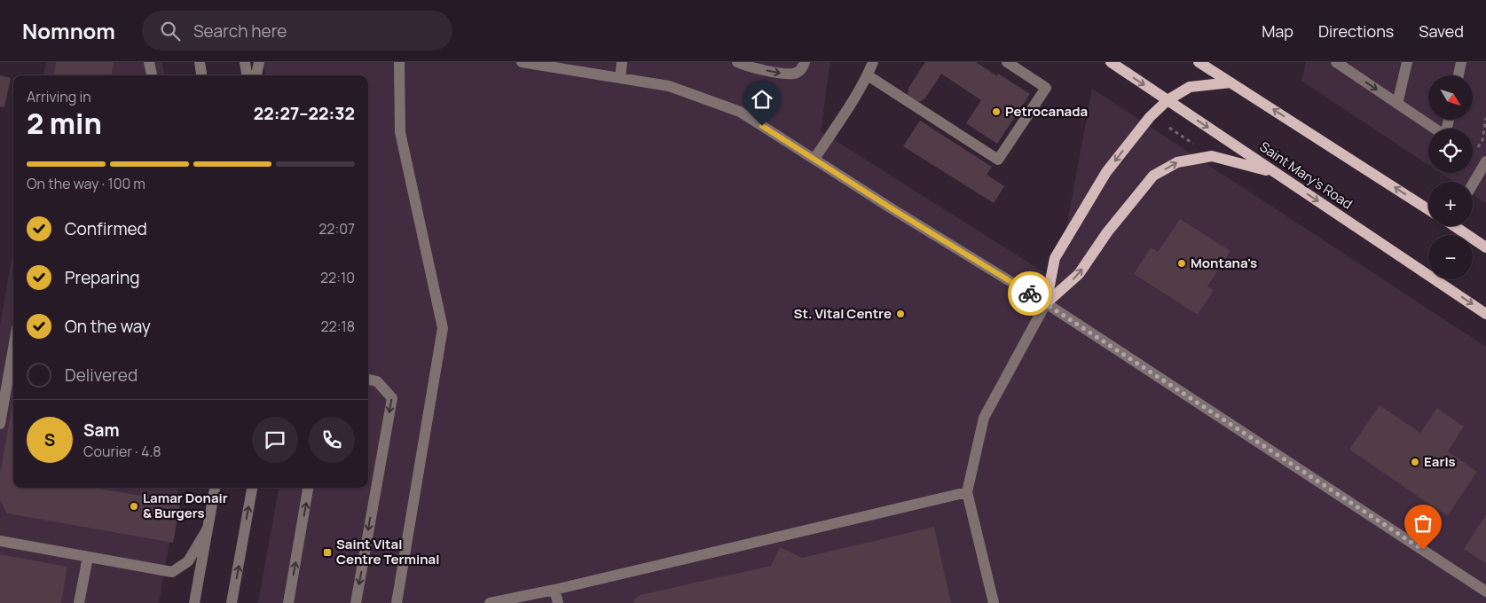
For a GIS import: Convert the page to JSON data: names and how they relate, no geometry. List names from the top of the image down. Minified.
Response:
{"streets":{"main road":["Saint Mary's Road"]},"places":{"other":["Petrocanada","Montana's","St. Vital Centre","Earls","Lamar Donair & Burgers"],"transit":["Saint Vital Centre Terminal"]},"north":"bottom right","page":{"header":"Nomnom","search":"Search here","nav":["Map","Directions","Saved"],"map_buttons":["+","−"],"heading":["2 min","Arriving in","22:27–22:32"],"panel":["Sam","Courier · 4.8"],"bar":"On the way · 100 m","list":[["Confirmed","22:07"],["Preparing","22:10"],["On the way","22:18"],"Delivered"],"round":"S"}}
